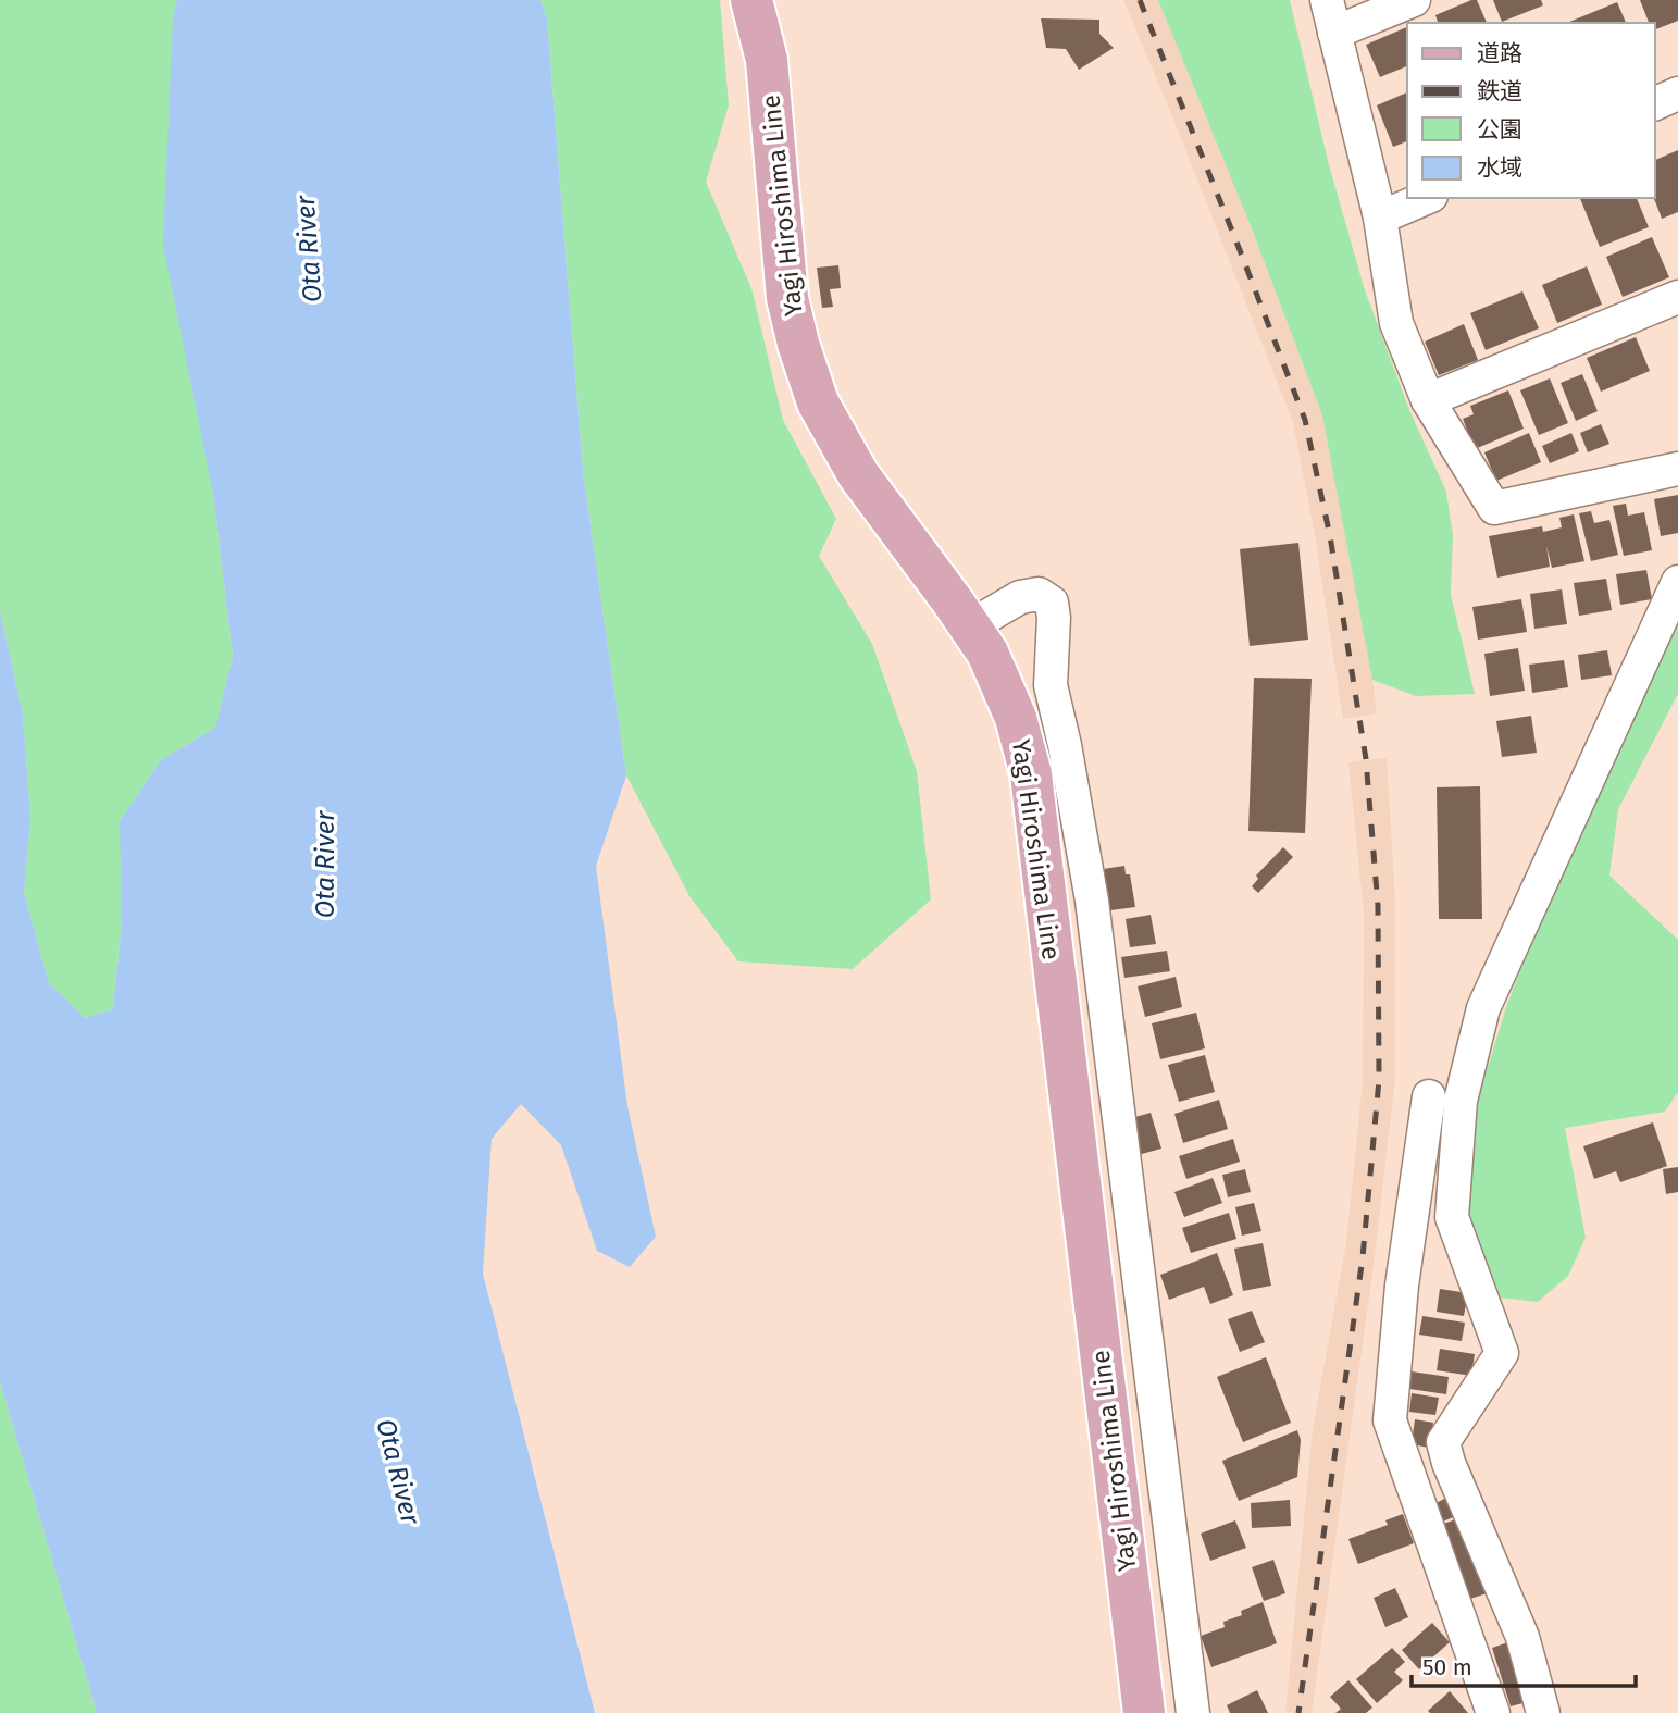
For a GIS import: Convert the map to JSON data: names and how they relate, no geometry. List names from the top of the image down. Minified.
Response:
{"streets":{"main road":["Yagi Hiroshima Line"]},"water":["Ota River"],"legend":["道路","鉄道","公園","水域"],"scale_bar":"50 m"}
